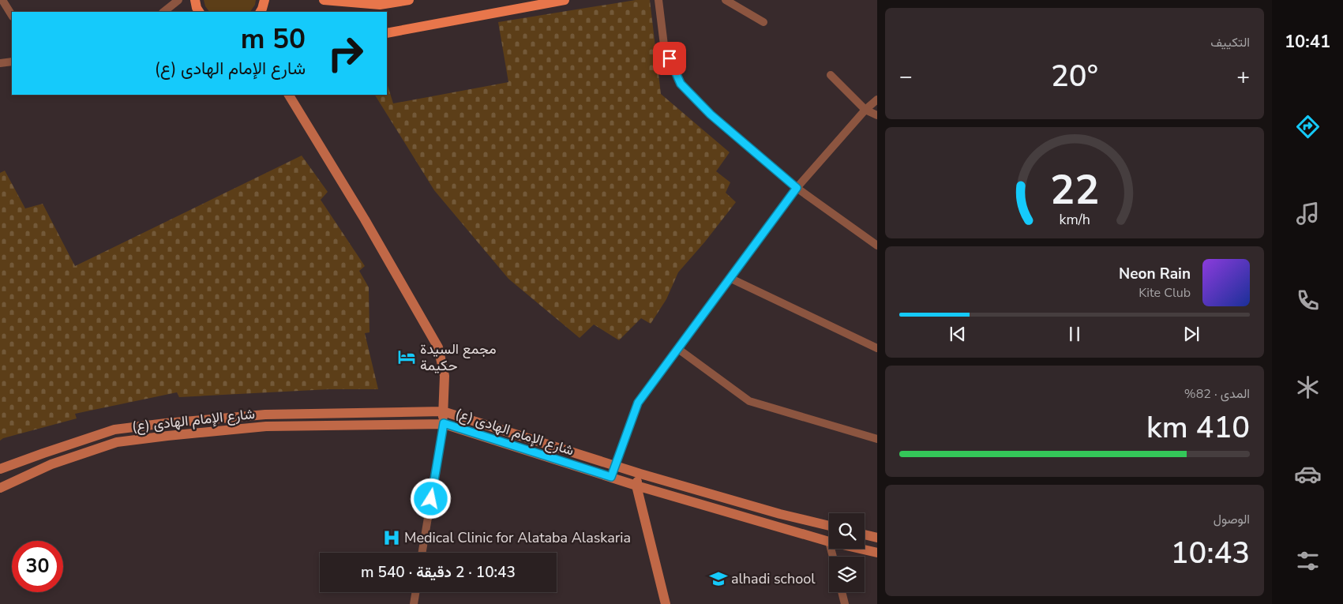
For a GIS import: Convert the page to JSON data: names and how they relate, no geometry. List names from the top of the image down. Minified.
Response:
{"streets":{"main road":["شارع الإمام الهادی (ع)"]},"places":{"hotel":["مجمع السيدة حكيمة"],"hospital":["Medical Clinic for Alataba Alaskaria"],"school or university":["alhadi school"]},"page":{"tabs":"10:41","tile":["التكييف",["المدى · 82%","410 km"],["الوصول","10:43"]],"turn":["50 m","شارع الإمام الهادی (ع)"],"heat":["−","20°","+"],"song":["Neon Rain","Kite Club"],"limit":"30","trip":"10:43 · 2 دقيقة · 540 m","gauge":["22","km/h"]}}
